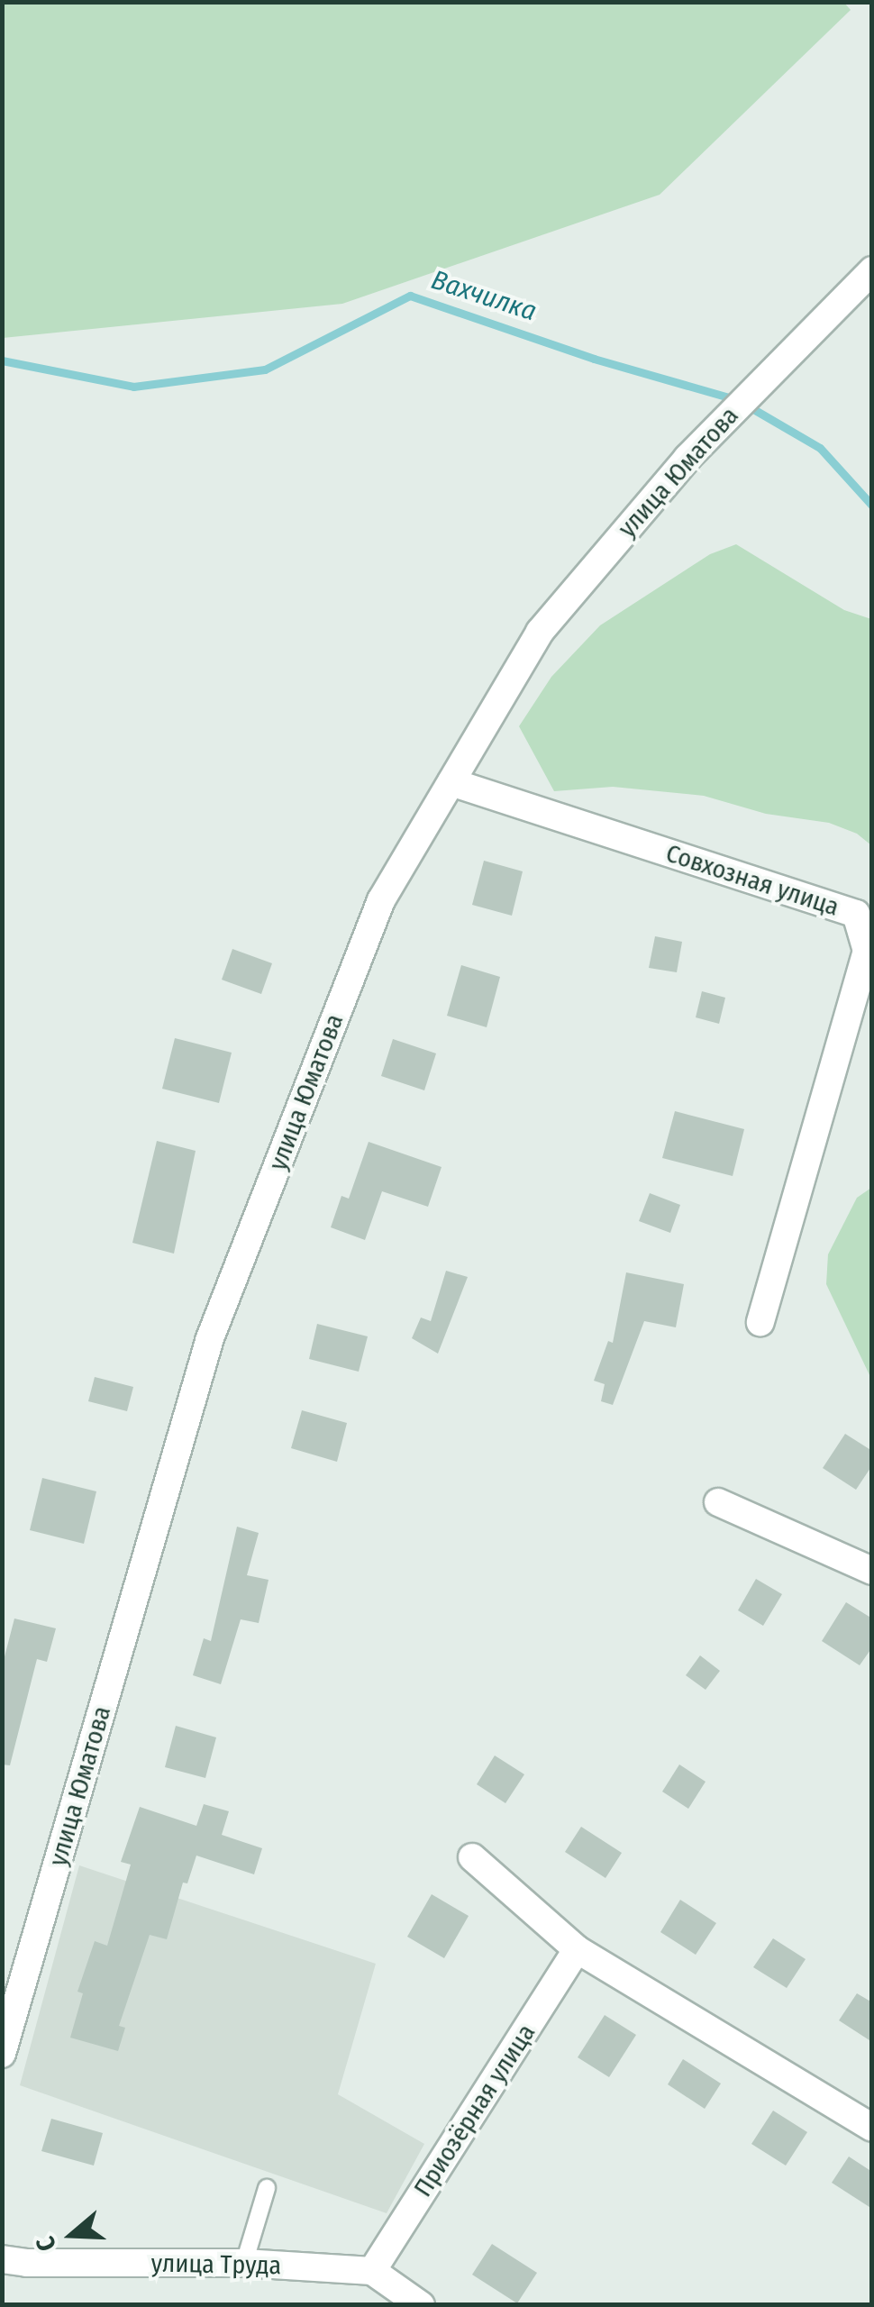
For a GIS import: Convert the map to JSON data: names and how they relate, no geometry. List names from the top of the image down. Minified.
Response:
{"streets":{"street":["улица Юматова","Совхозная улица","Приозёрная улица","улица Труда"]},"crossings":[["улица Юматова","Совхозная улица"],["Приозёрная улица","улица Труда"]],"water":["Вахчилка"],"north":"left"}
